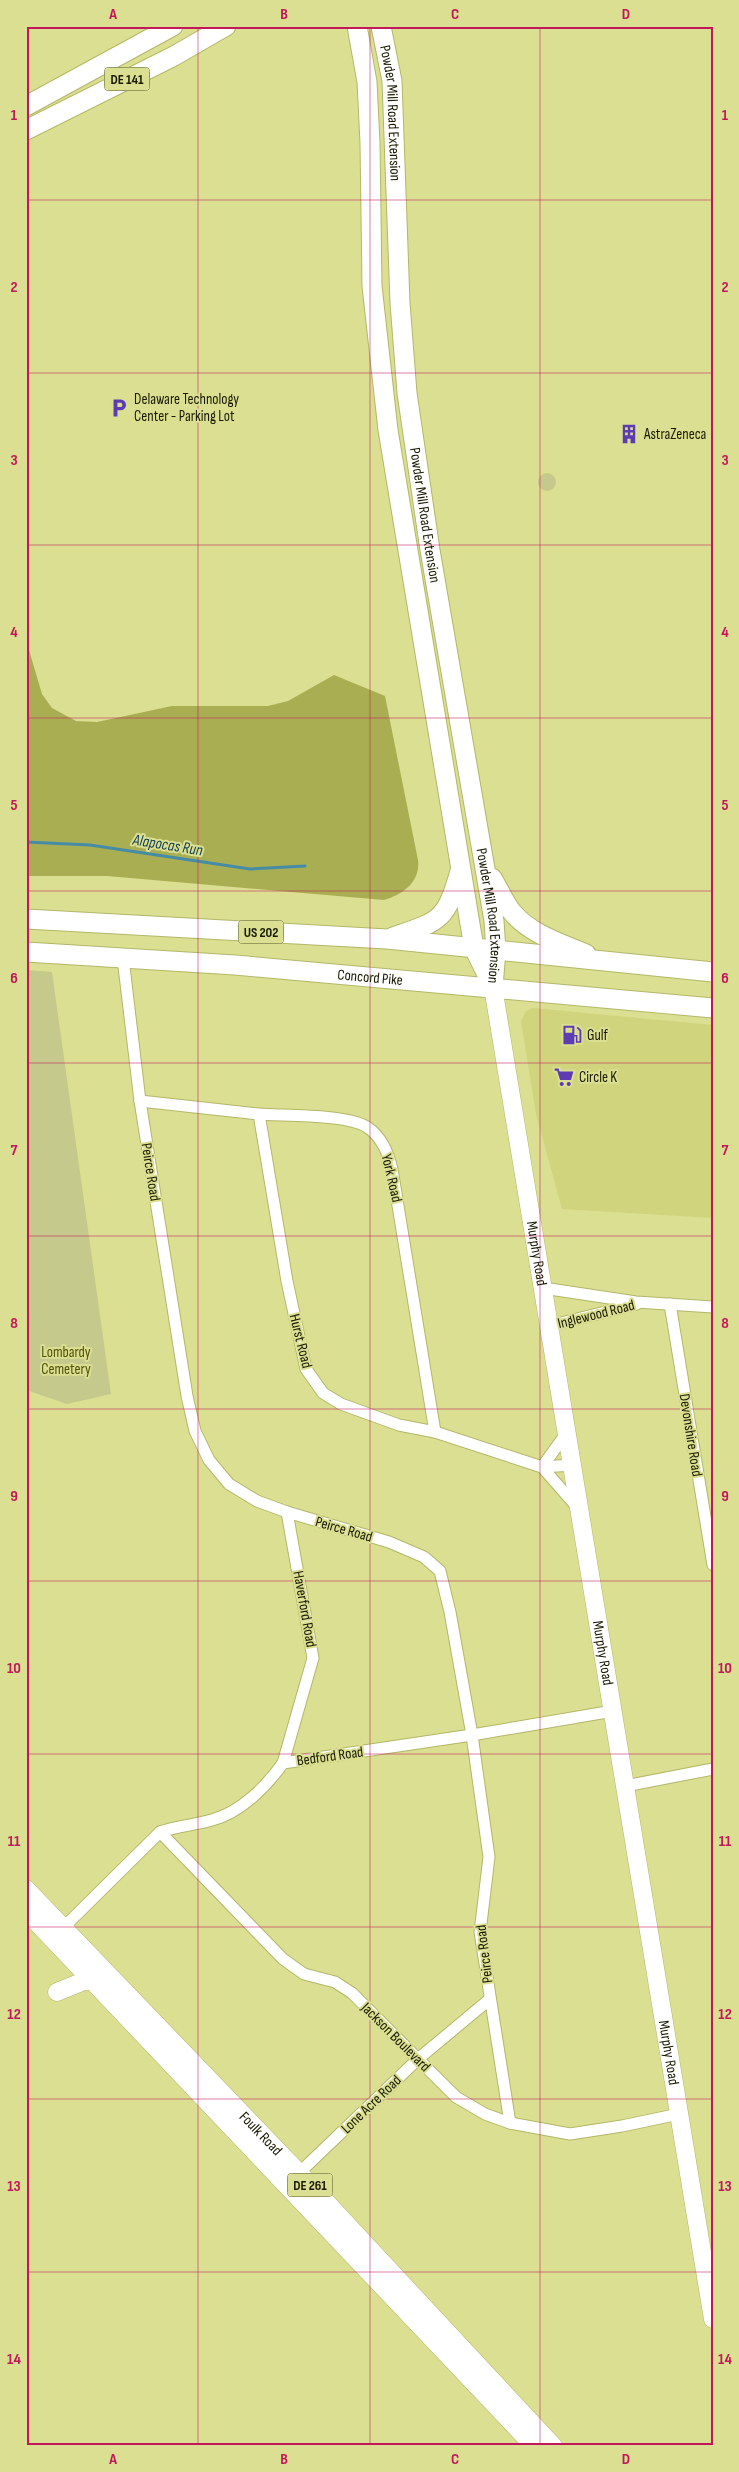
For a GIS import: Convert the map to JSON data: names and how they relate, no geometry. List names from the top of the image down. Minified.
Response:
{"streets":{"highway":["DE 141","Powder Mill Road Extension","US 202","Concord Pike"],"main road":["Murphy Road","Foulk Road","DE 261"],"street":["Peirce Road","York Road","Inglewood Road","Hurst Road","Devonshire Road","Haverford Road","Bedford Road","Jackson Boulevard","Lone Acre Road"]},"crossings":[["Powder Mill Road Extension","US 202"],["Powder Mill Road Extension","Concord Pike"],["Powder Mill Road Extension","Murphy Road"],["Concord Pike","Peirce Road"],["Concord Pike","Murphy Road"],["Peirce Road","York Road"],["Peirce Road","Haverford Road"],["Peirce Road","Bedford Road"],["Peirce Road","Jackson Boulevard"],["Peirce Road","Lone Acre Road"],["York Road","Hurst Road"],["Murphy Road","Inglewood Road"],["Murphy Road","Hurst Road"],["Murphy Road","Bedford Road"],["Murphy Road","Jackson Boulevard"],["Inglewood Road","Devonshire Road"],["Haverford Road","Bedford Road"],["Bedford Road","Jackson Boulevard"],["Bedford Road","Foulk Road"],["Jackson Boulevard","Lone Acre Road"],["Lone Acre Road","Foulk Road"]],"water":["Alapocas Run"],"parks":["Lombardy Cemetery"],"places":{"parking":["Delaware Technology Center - Parking Lot"],"building":["AstraZeneca"],"fuel station":["Gulf"],"supermarket":["Circle K"]},"grid":{"columns":["A","B","C","D"],"rows":["1","2","3","4","5","6","7","8","9","10","11","12","13","14"]}}
